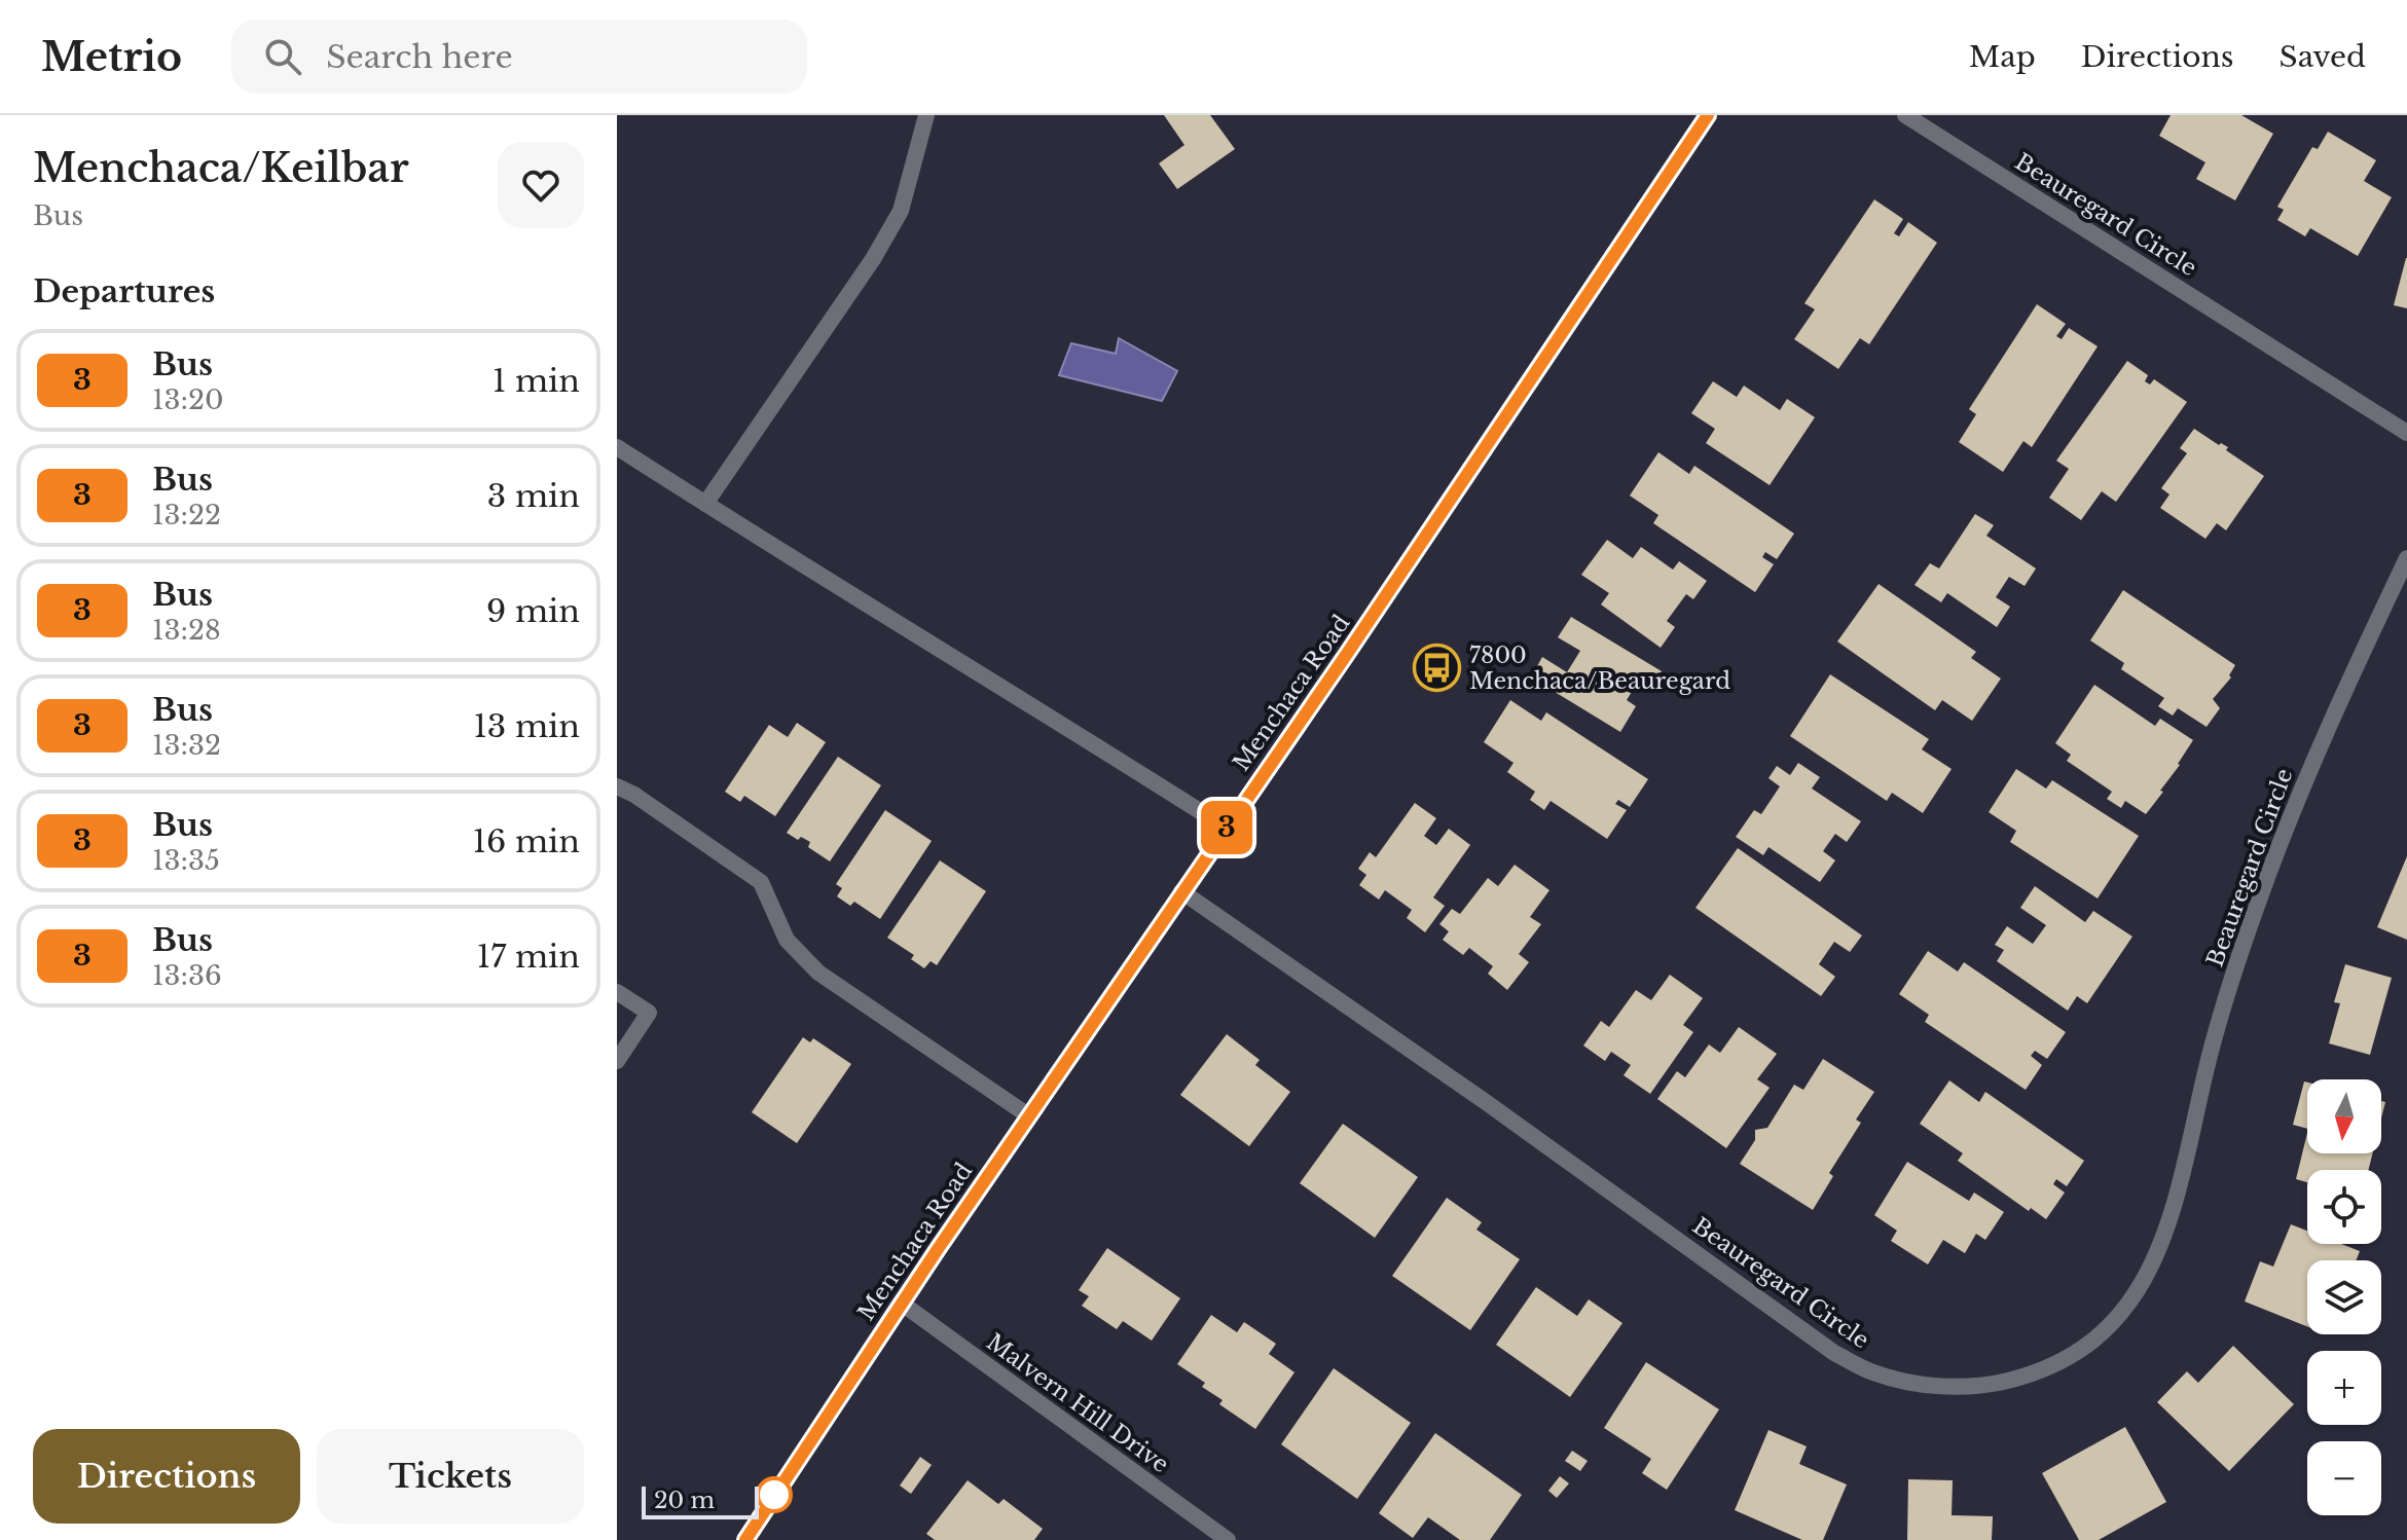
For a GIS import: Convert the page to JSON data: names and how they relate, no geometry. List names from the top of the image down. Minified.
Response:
{"streets":{"main road":["Menchaca Road"],"street":["Beauregard Circle","Malvern Hill Drive"]},"crossings":[["Beauregard Circle","Menchaca Road"],["Menchaca Road","Malvern Hill Drive"]],"places":{"bus stop":["7800 Menchaca/Beauregard"]},"lines":["bus line 3"],"scale_bar":"20 m","north":"bottom","page":{"header":"Metrio","search":"Search here","nav":["Map","Directions","Saved"],"heading":[["Menchaca/Keilbar","Bus"],"Departures"],"on_map":"3","list":[{"mark":"3","name":"Bus","note":"13:20","value":"1 min"},{"mark":"3","name":"Bus","note":"13:22","value":"3 min"},{"mark":"3","name":"Bus","note":"13:28","value":"9 min"},{"mark":"3","name":"Bus","note":"13:32","value":"13 min"},{"mark":"3","name":"Bus","note":"13:35","value":"16 min"},{"mark":"3","name":"Bus","note":"13:36","value":"17 min"}],"map_buttons":["+","−"],"buttons":["Directions","Tickets"],"scale":"20 m"}}
